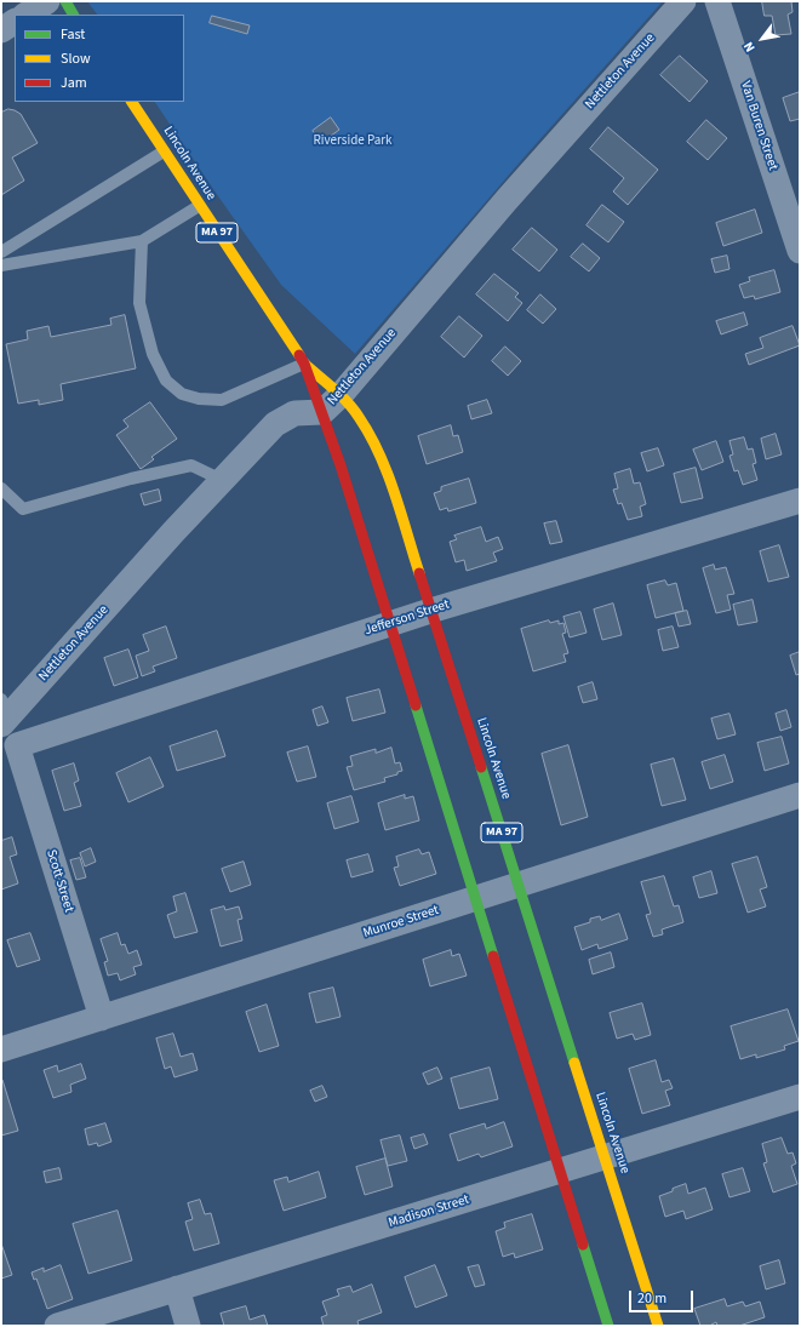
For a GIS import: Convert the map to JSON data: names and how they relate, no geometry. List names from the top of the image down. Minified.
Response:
{"streets":{"main road":["Lincoln Avenue","MA 97"],"street":["Nettleton Avenue","Van Buren Street","Jefferson Street","Scott Street","Munroe Street","Madison Street"]},"crossings":[["Nettleton Avenue","Lincoln Avenue"],["Lincoln Avenue","Jefferson Street"],["Lincoln Avenue","Munroe Street"],["Lincoln Avenue","Madison Street"],["Jefferson Street","Scott Street"],["Scott Street","Munroe Street"]],"parks":["Riverside Park"],"legend":["Fast","Slow","Jam"],"scale_bar":"20 m","north":"bottom left"}
